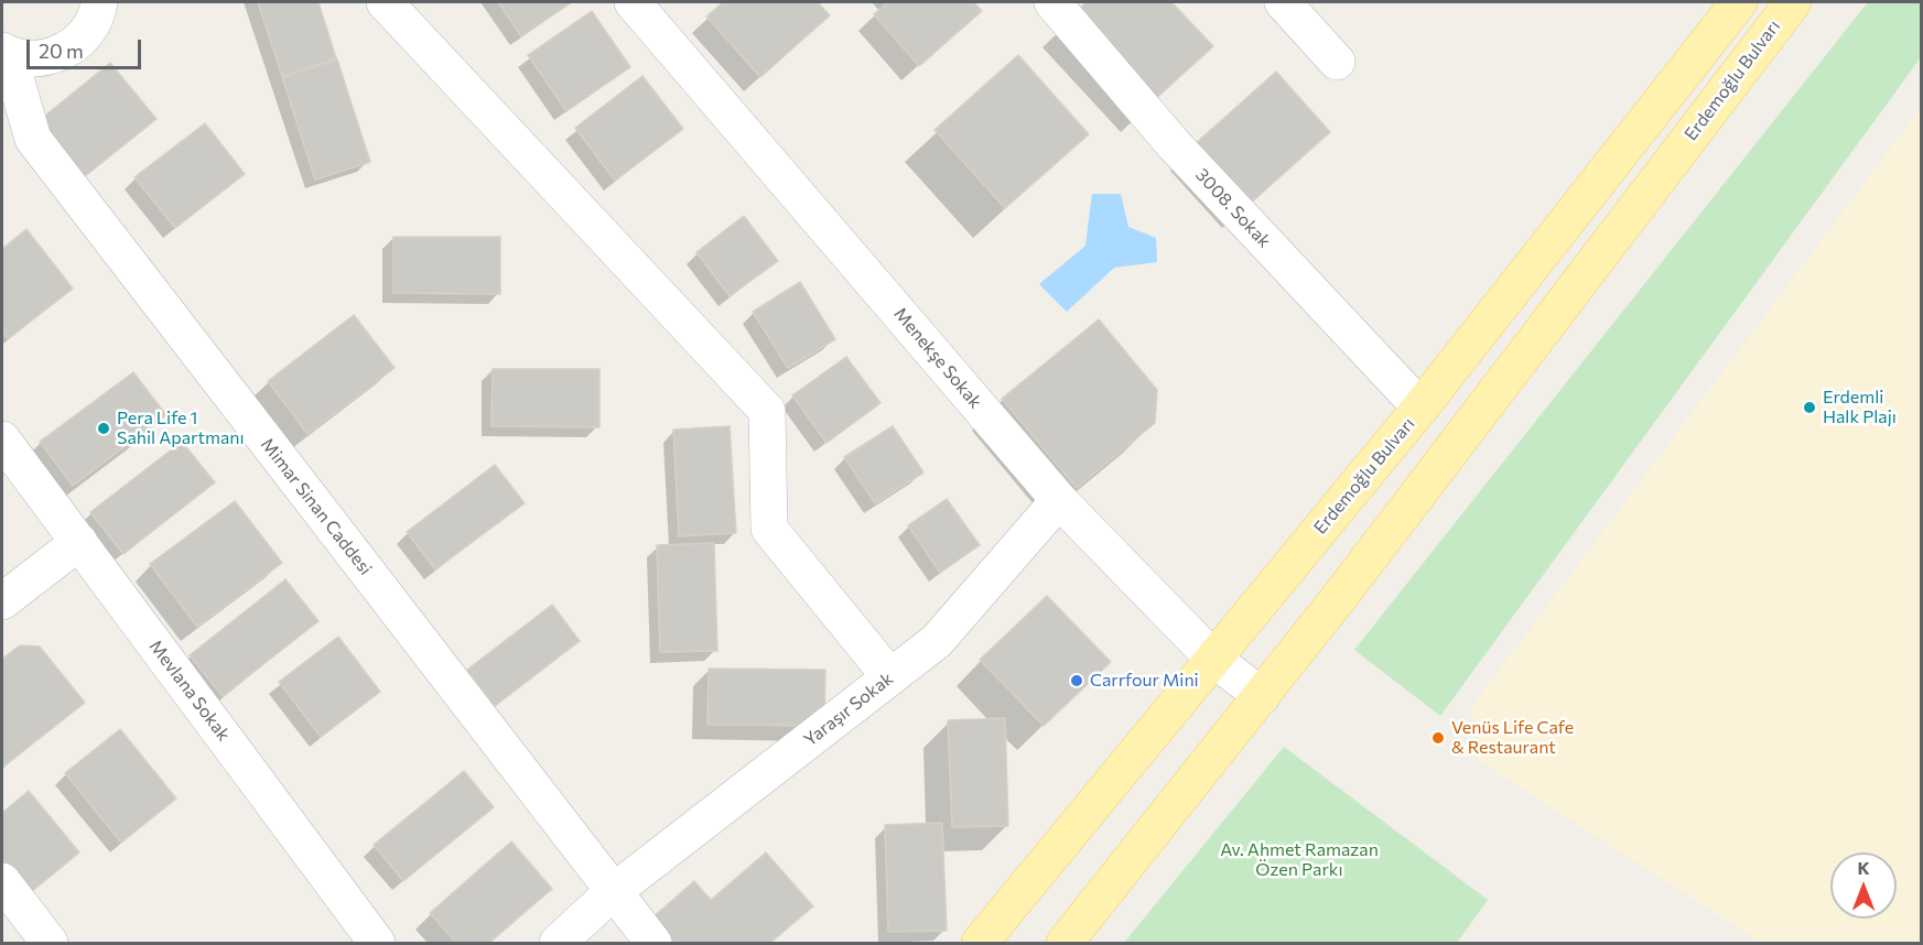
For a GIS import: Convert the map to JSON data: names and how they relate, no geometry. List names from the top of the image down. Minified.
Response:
{"streets":{"main road":["Erdemoğlu Bulvarı"],"street":["3008. Sokak","Menekşe Sokak","Mimar Sinan Caddesi","Mevlana Sokak","Yaraşır Sokak"]},"crossings":[["Erdemoğlu Bulvarı","3008. Sokak"],["Erdemoğlu Bulvarı","Menekşe Sokak"],["Menekşe Sokak","Yaraşır Sokak"],["Mimar Sinan Caddesi","Yaraşır Sokak"]],"parks":["Av. Ahmet Ramazan Özen Parkı"],"places":["Erdemli Halk Plajı","Pera Life 1 Sahil Apartmanı","Carrfour Mini","Venüs Life Cafe & Restaurant"],"scale_bar":"20 m","north":"top"}
